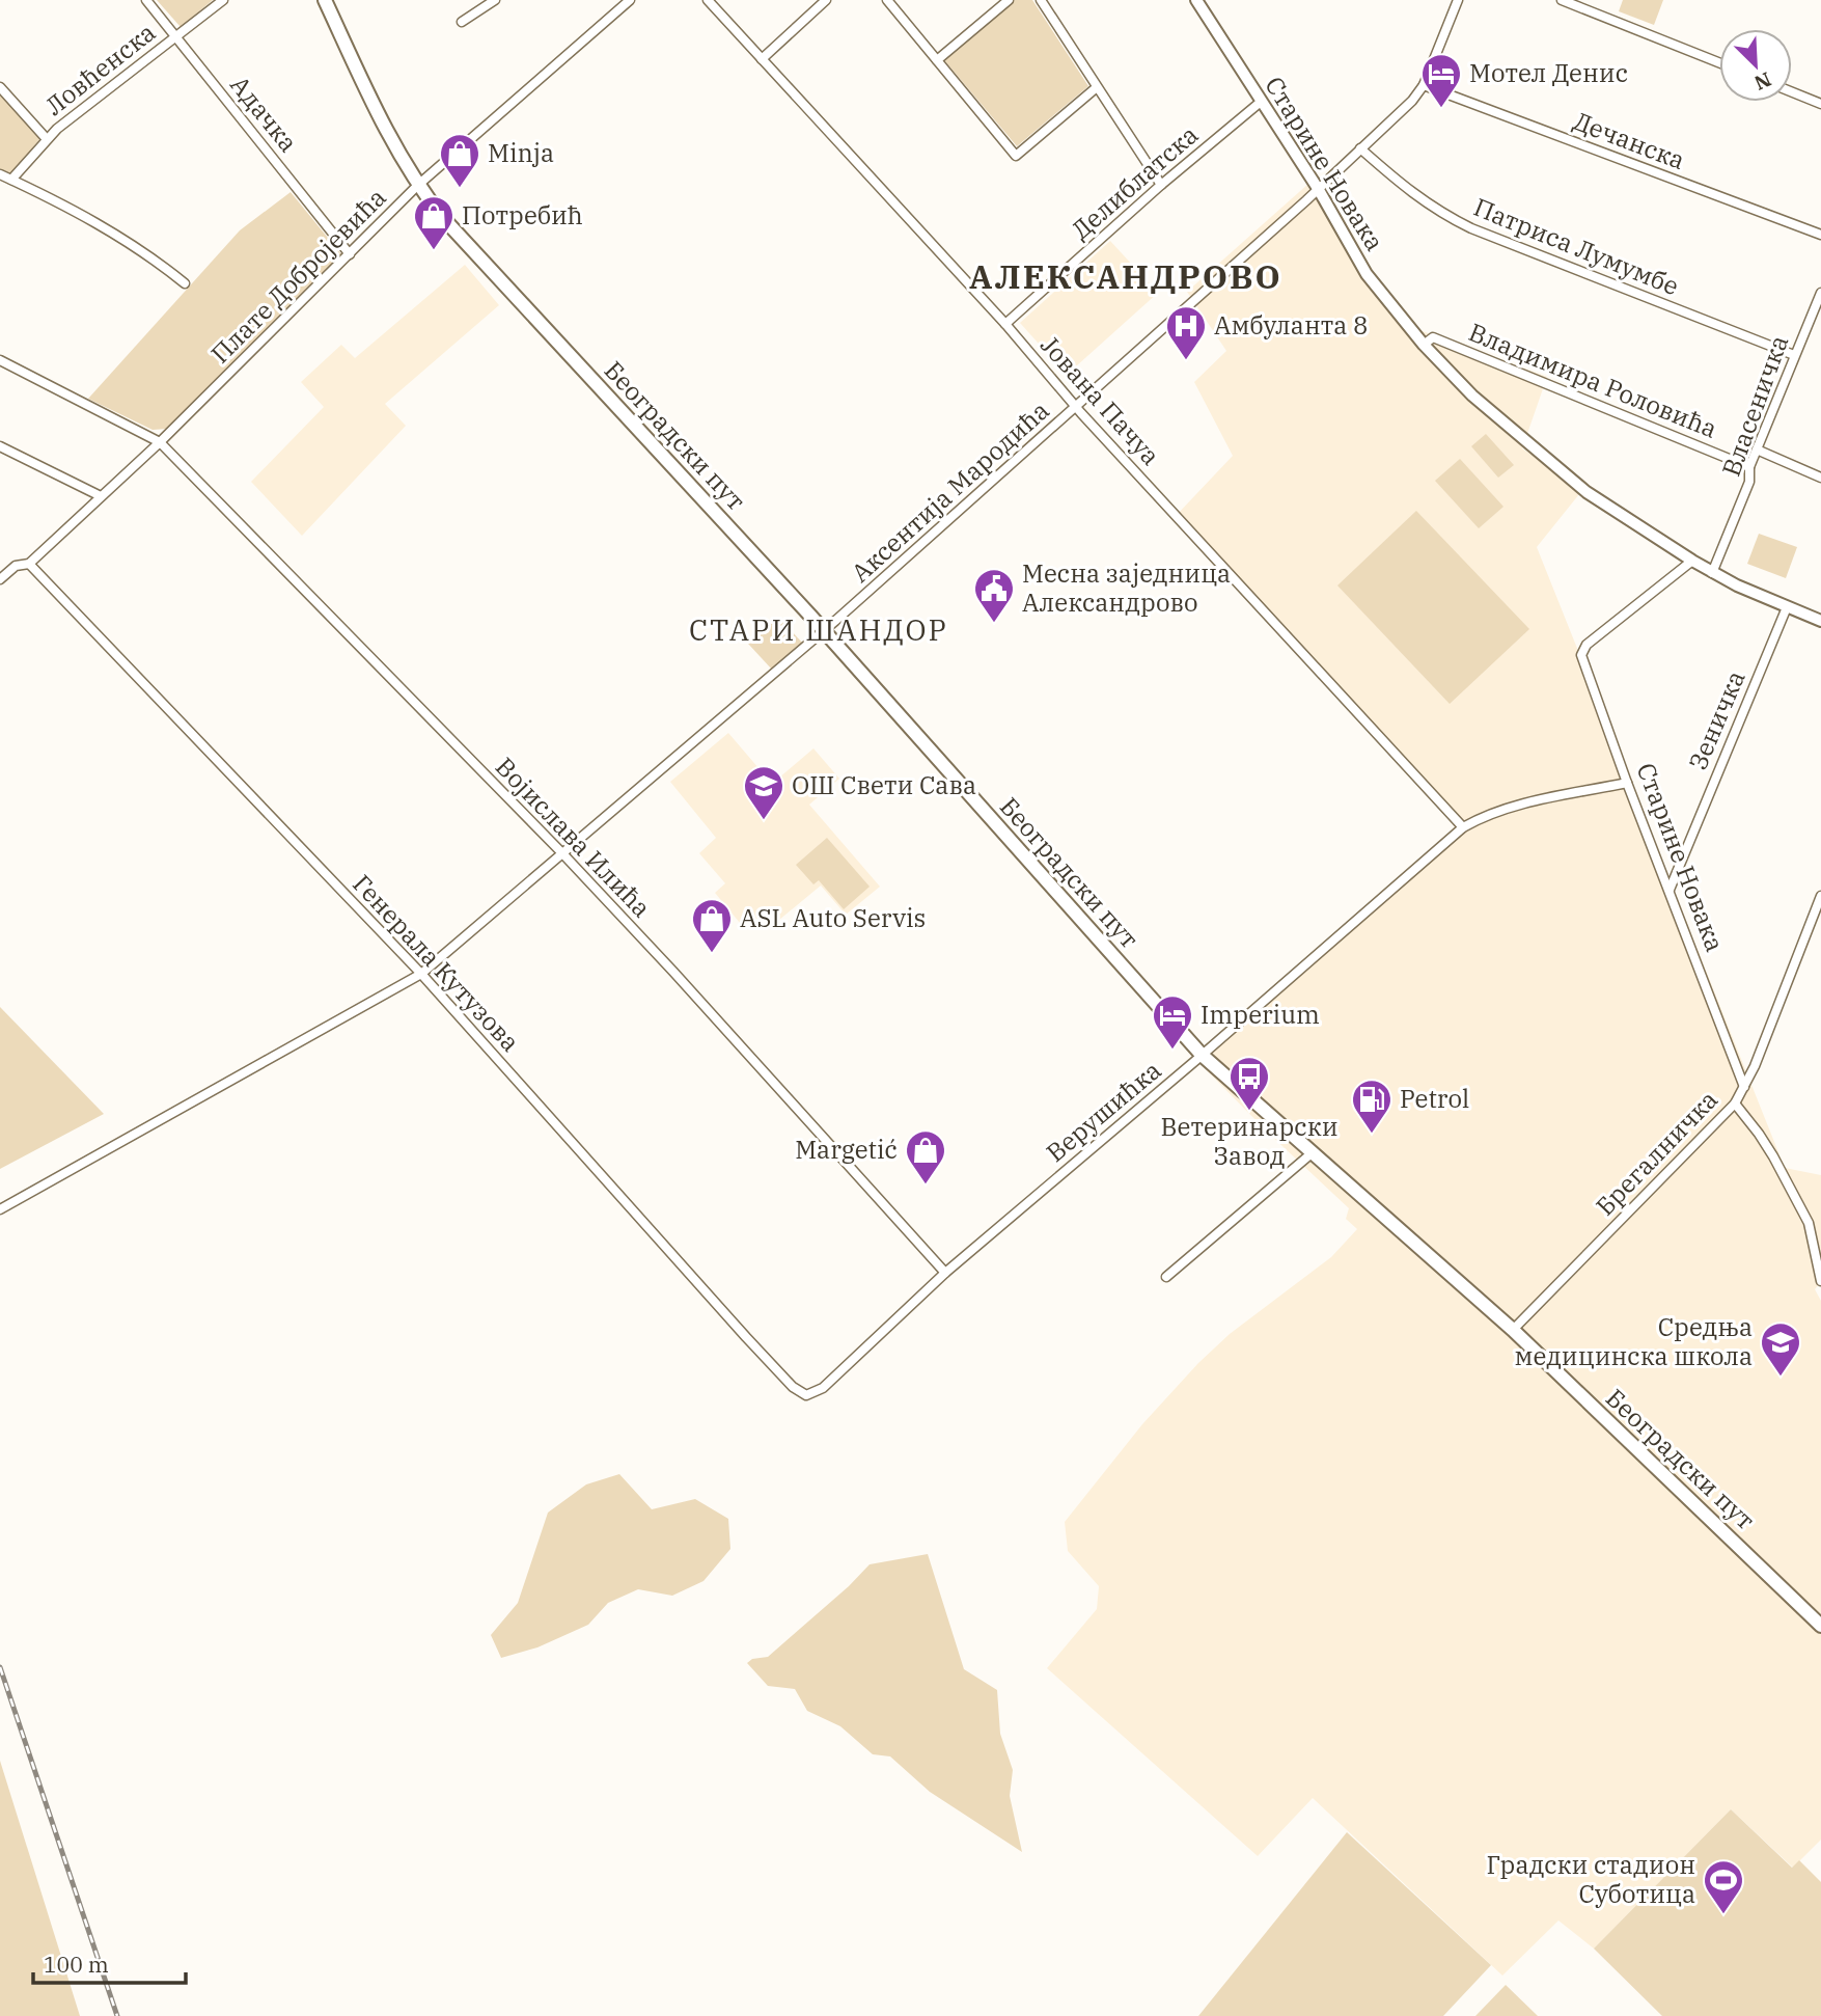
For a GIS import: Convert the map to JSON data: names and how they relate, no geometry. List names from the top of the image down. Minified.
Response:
{"streets":{"main road":["Београдски пут"],"street":["Ловћенска","Адачка","Дечанска","Старине Новака","Делиблатска","Патриса Лумумбе","Плате Добројевића","Владимира Роловића","Јована Пачуа","Власеничка","Аксентија Мародића","Зеничка","Војислава Илића","Генерала Кутузова","Верушићка","Брегалничка"]},"crossings":[["Ловћенска","Адачка"],["Адачка","Плате Добројевића"],["Дечанска","Аксентија Мародића"],["Старине Новака","Делиблатска"],["Старине Новака","Владимира Роловића"],["Старине Новака","Власеничка"],["Старине Новака","Аксентија Мародића"],["Старине Новака","Зеничка"],["Старине Новака","Верушићка"],["Старине Новака","Брегалничка"],["Делиблатска","Јована Пачуа"],["Патриса Лумумбе","Власеничка"],["Патриса Лумумбе","Аксентија Мародића"],["Плате Добројевића","Београдски пут"],["Плате Добројевића","Војислава Илића"],["Плате Добројевића","Генерала Кутузова"],["Владимира Роловића","Власеничка"],["Јована Пачуа","Аксентија Мародића"],["Јована Пачуа","Верушићка"],["Београдски пут","Аксентија Мародића"],["Београдски пут","Верушићка"],["Београдски пут","Брегалничка"],["Аксентија Мародића","Војислава Илића"],["Аксентија Мародића","Генерала Кутузова"],["Војислава Илића","Верушићка"],["Генерала Кутузова","Верушићка"]],"districts":["АЛЕКСАНДРОВО","СТАРИ ШАНДОР"],"places":{"hotel":["Мотел Денис","Imperium"],"shop":["Minja","Потребић","ASL Auto Servis","Margetić"],"hospital":["Амбуланта 8"],"public building":["Месна заједница Александрово"],"school or university":["ОШ Свети Сава","Средња медицинска школа"],"bus stop":["Ветеринарски Завод"],"fuel station":["Petrol"],"sports":["Градски стадион Суботица"]},"scale_bar":"100 m","north":"bottom right"}
